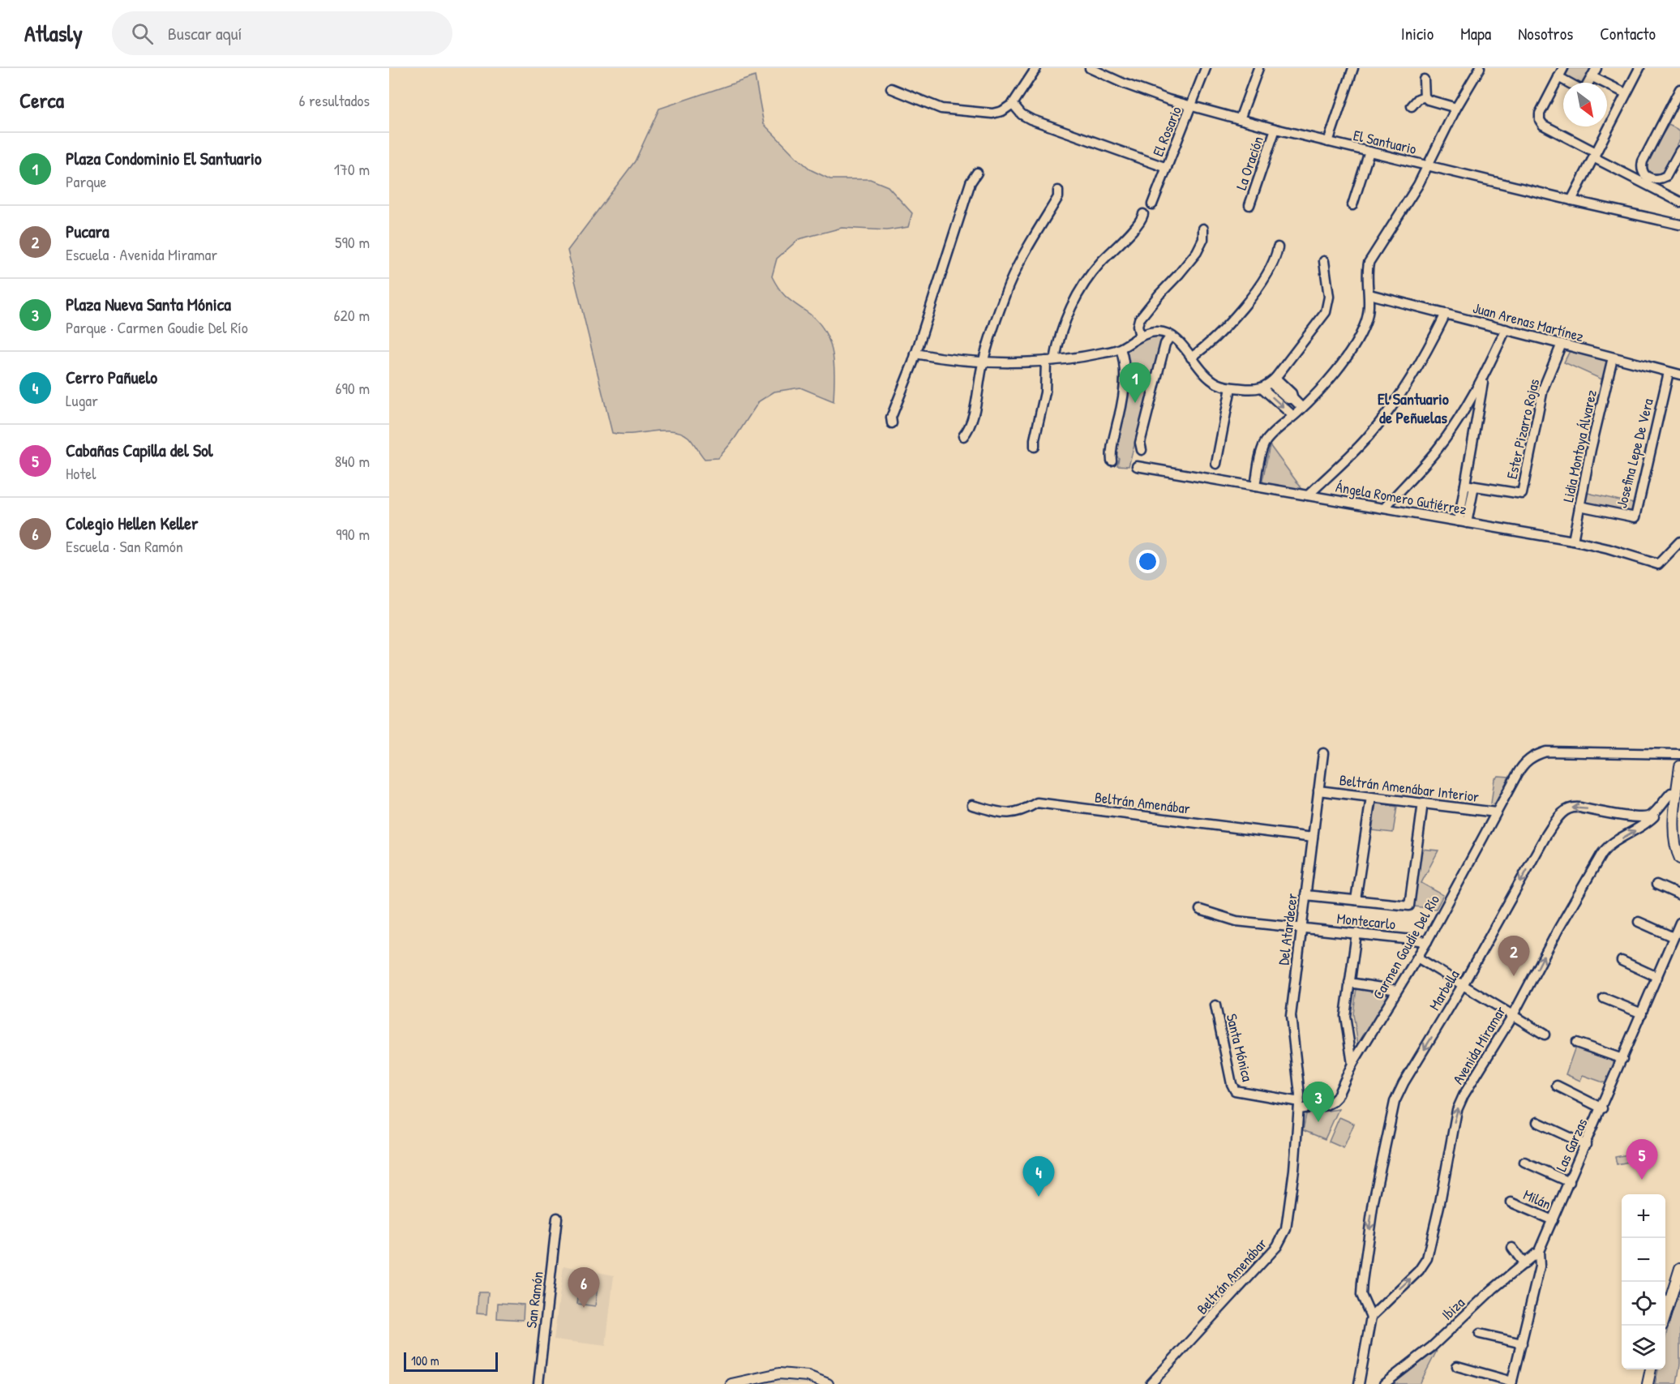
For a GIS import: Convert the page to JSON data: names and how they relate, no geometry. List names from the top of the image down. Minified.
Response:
{"streets":{"street":["El Rosario","El Santuario","La Oración","Juan Arenas Martínez","Ester Pizarro Rojas","Lidia Montoya Álvarez","Josefina Lepe De Vera","Ángela Romero Gutiérrez","Beltrán Amenábar Interior","Beltrán Amenábar","Montecarlo","Del Atardecer","Carmen Goudie Del Río","Marbella","Avenida Miramar","Santa Mónica","Las Garzas","Milán","San Ramón","Ibiza"]},"crossings":[["El Rosario","El Santuario"],["El Santuario","La Oración"],["Juan Arenas Martínez","Ester Pizarro Rojas"],["Juan Arenas Martínez","Lidia Montoya Álvarez"],["Juan Arenas Martínez","Josefina Lepe De Vera"],["Lidia Montoya Álvarez","Josefina Lepe De Vera"],["Lidia Montoya Álvarez","Ángela Romero Gutiérrez"],["Beltrán Amenábar Interior","Del Atardecer"],["Beltrán Amenábar Interior","Carmen Goudie Del Río"],["Beltrán Amenábar","Del Atardecer"],["Beltrán Amenábar","Carmen Goudie Del Río"],["Beltrán Amenábar","Santa Mónica"],["Montecarlo","Del Atardecer"],["Montecarlo","Carmen Goudie Del Río"],["Del Atardecer","Carmen Goudie Del Río"],["Del Atardecer","Santa Mónica"],["Carmen Goudie Del Río","Santa Mónica"],["Marbella","Avenida Miramar"],["Las Garzas","Milán"],["Las Garzas","Ibiza"]],"one_way":["Marbella","Avenida Miramar"],"districts":["El Santuario de Peñuelas"],"scale_bar":"100 m","north":"bottom right","page":{"header":"Atlasly","search":"Buscar aquí","nav":["Inicio","Mapa","Nosotros","Contacto"],"heading":["Cerca","6 resultados"],"list":[{"mark":"1","name":"Plaza Condominio El Santuario","note":"Parque","value":"170 m"},{"mark":"2","name":"Pucara","note":"Escuela · Avenida Miramar","value":"590 m"},{"mark":"3","name":"Plaza Nueva Santa Mónica","note":"Parque · Carmen Goudie Del Río","value":"620 m"},{"mark":"4","name":"Cerro Pañuelo","note":"Lugar","value":"690 m"},{"mark":"5","name":"Cabañas Capilla del Sol","note":"Hotel","value":"840 m"},{"mark":"6","name":"Colegio Hellen Keller","note":"Escuela · San Ramón","value":"990 m"}],"pins":["1","2","3","5","4","6"],"map_buttons":["+","−"],"scale":"100 m"}}
